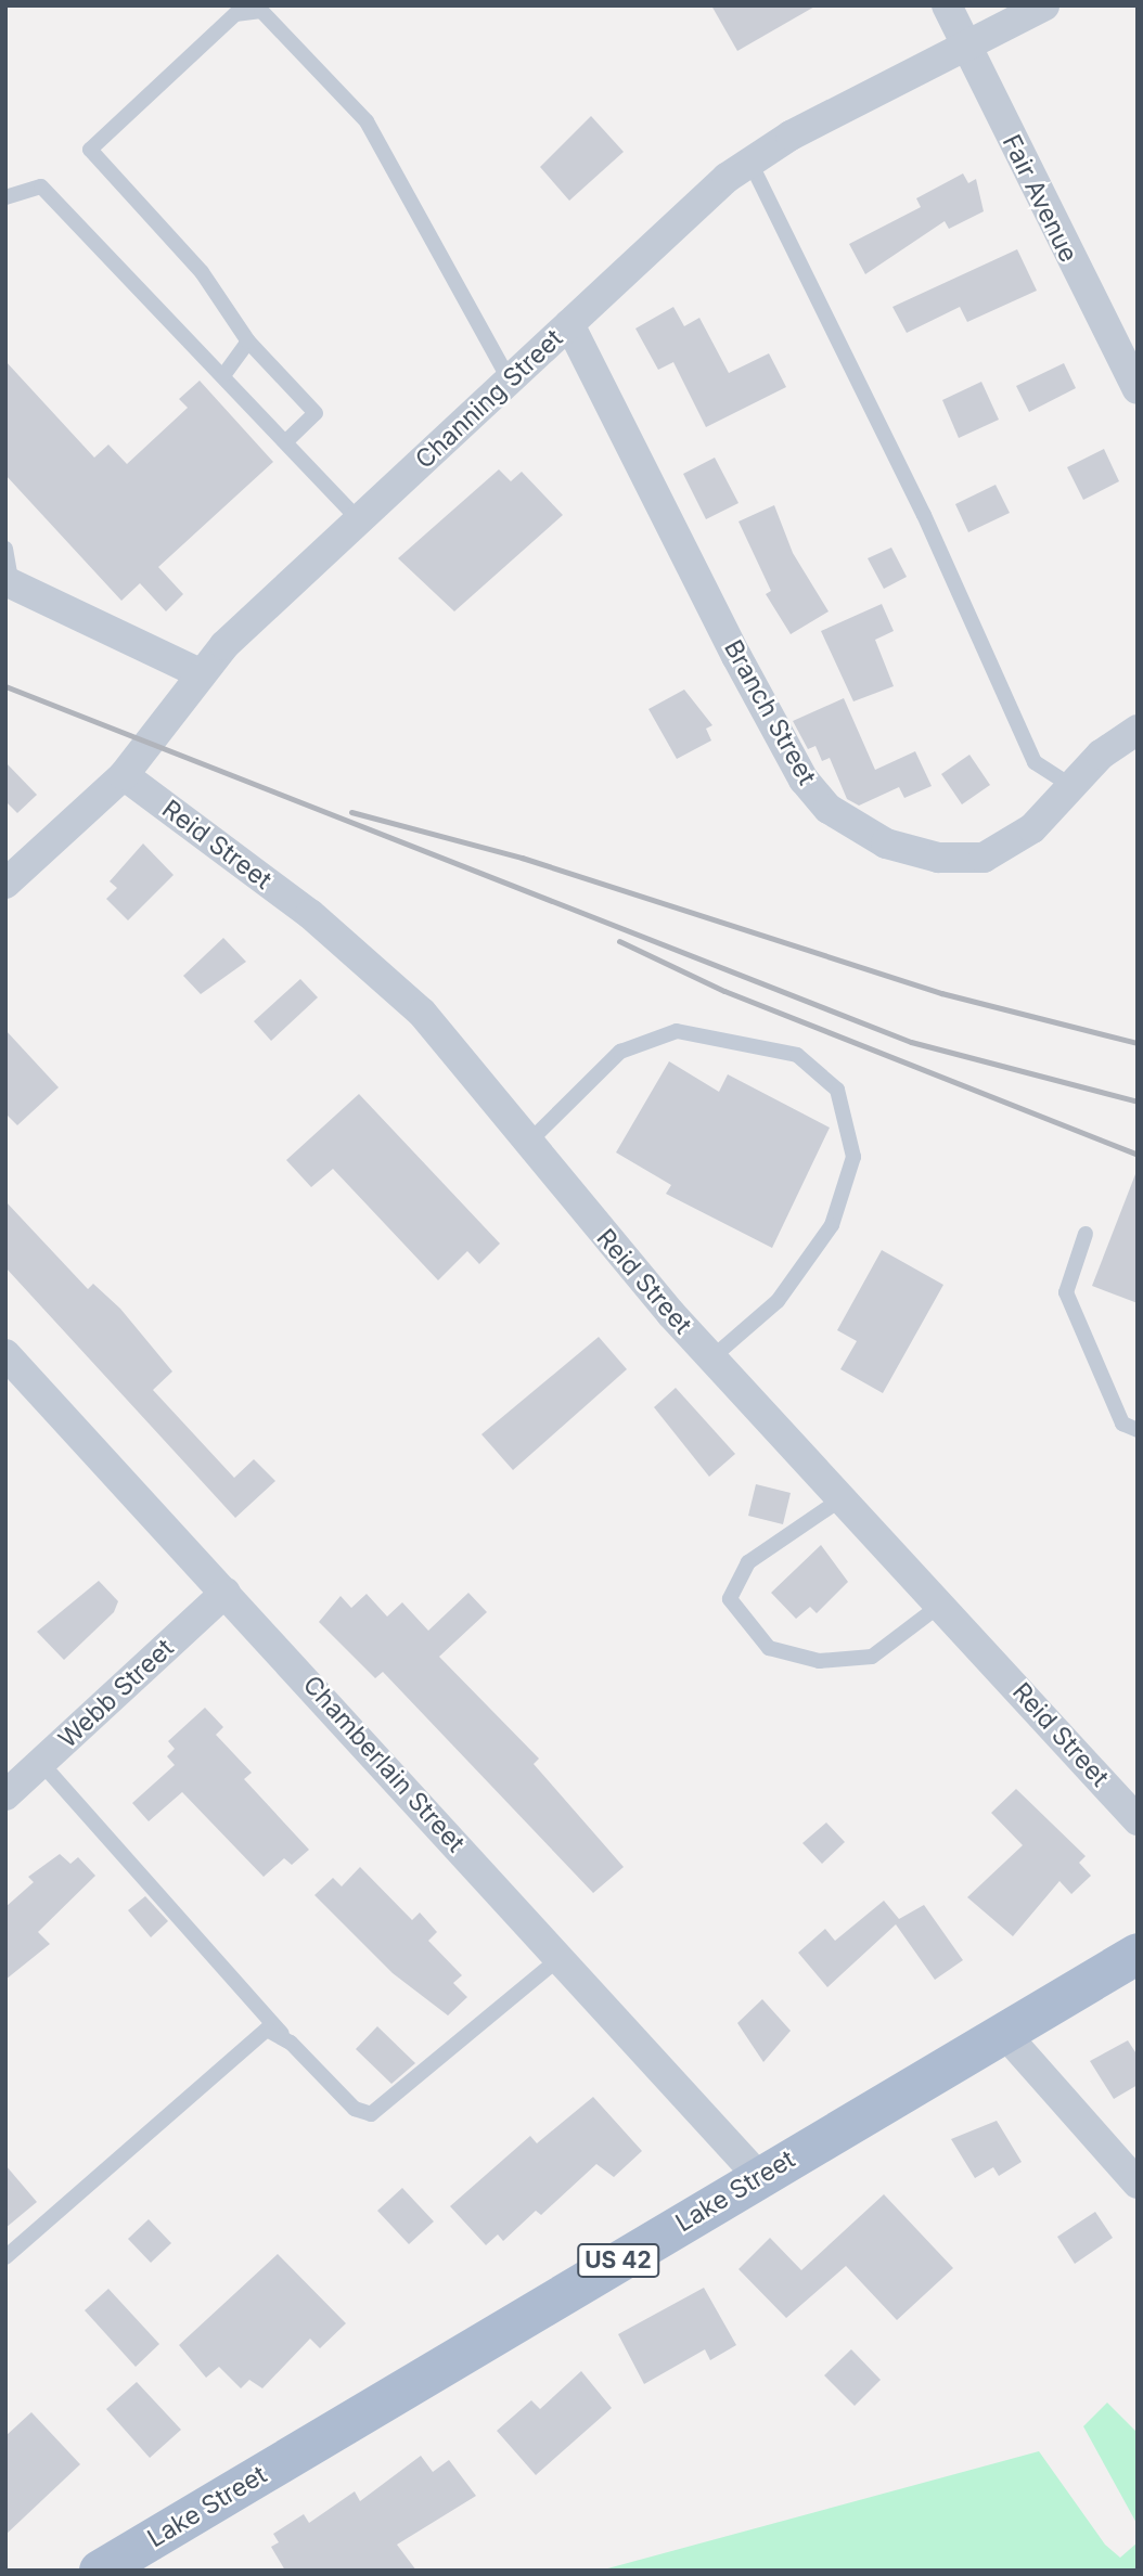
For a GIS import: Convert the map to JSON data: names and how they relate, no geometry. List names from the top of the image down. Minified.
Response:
{"streets":{"main road":["Lake Street","US 42"],"street":["Fair Avenue","Channing Street","Branch Street","Reid Street","Webb Street","Chamberlain Street"]},"crossings":[["Fair Avenue","Channing Street"],["Channing Street","Branch Street"],["Channing Street","Reid Street"],["Webb Street","Chamberlain Street"],["Chamberlain Street","Lake Street"]]}
